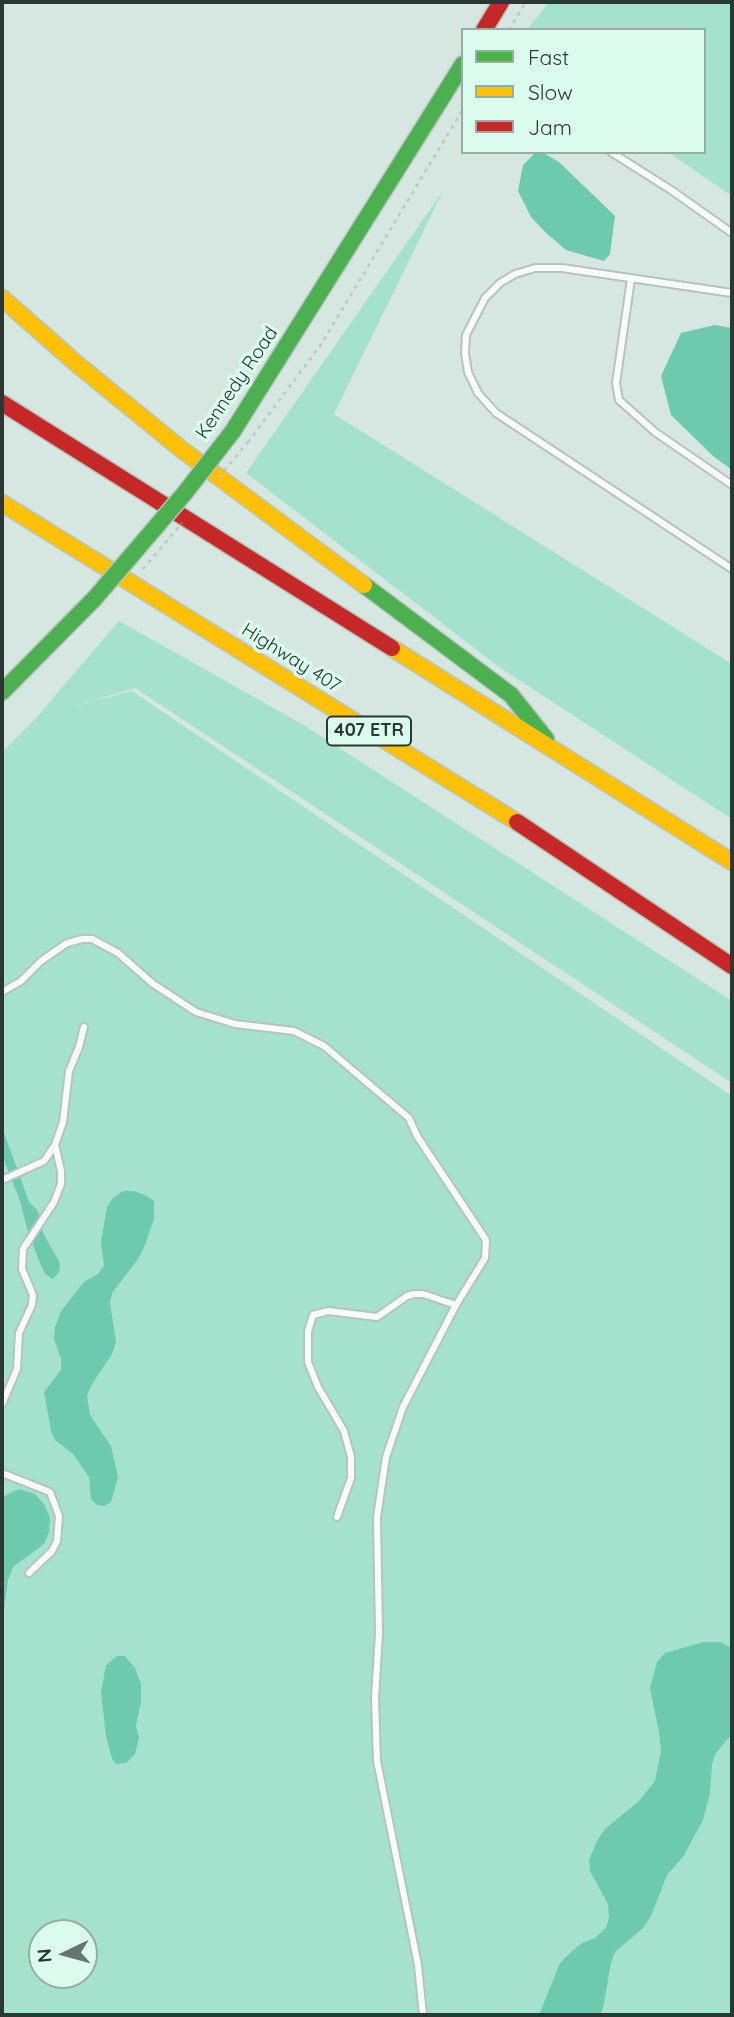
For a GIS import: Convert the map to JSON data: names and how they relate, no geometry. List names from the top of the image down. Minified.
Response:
{"streets":{"main road":["Kennedy Road","Highway 407","407 ETR"]},"legend":["Fast","Slow","Jam"],"north":"left"}
